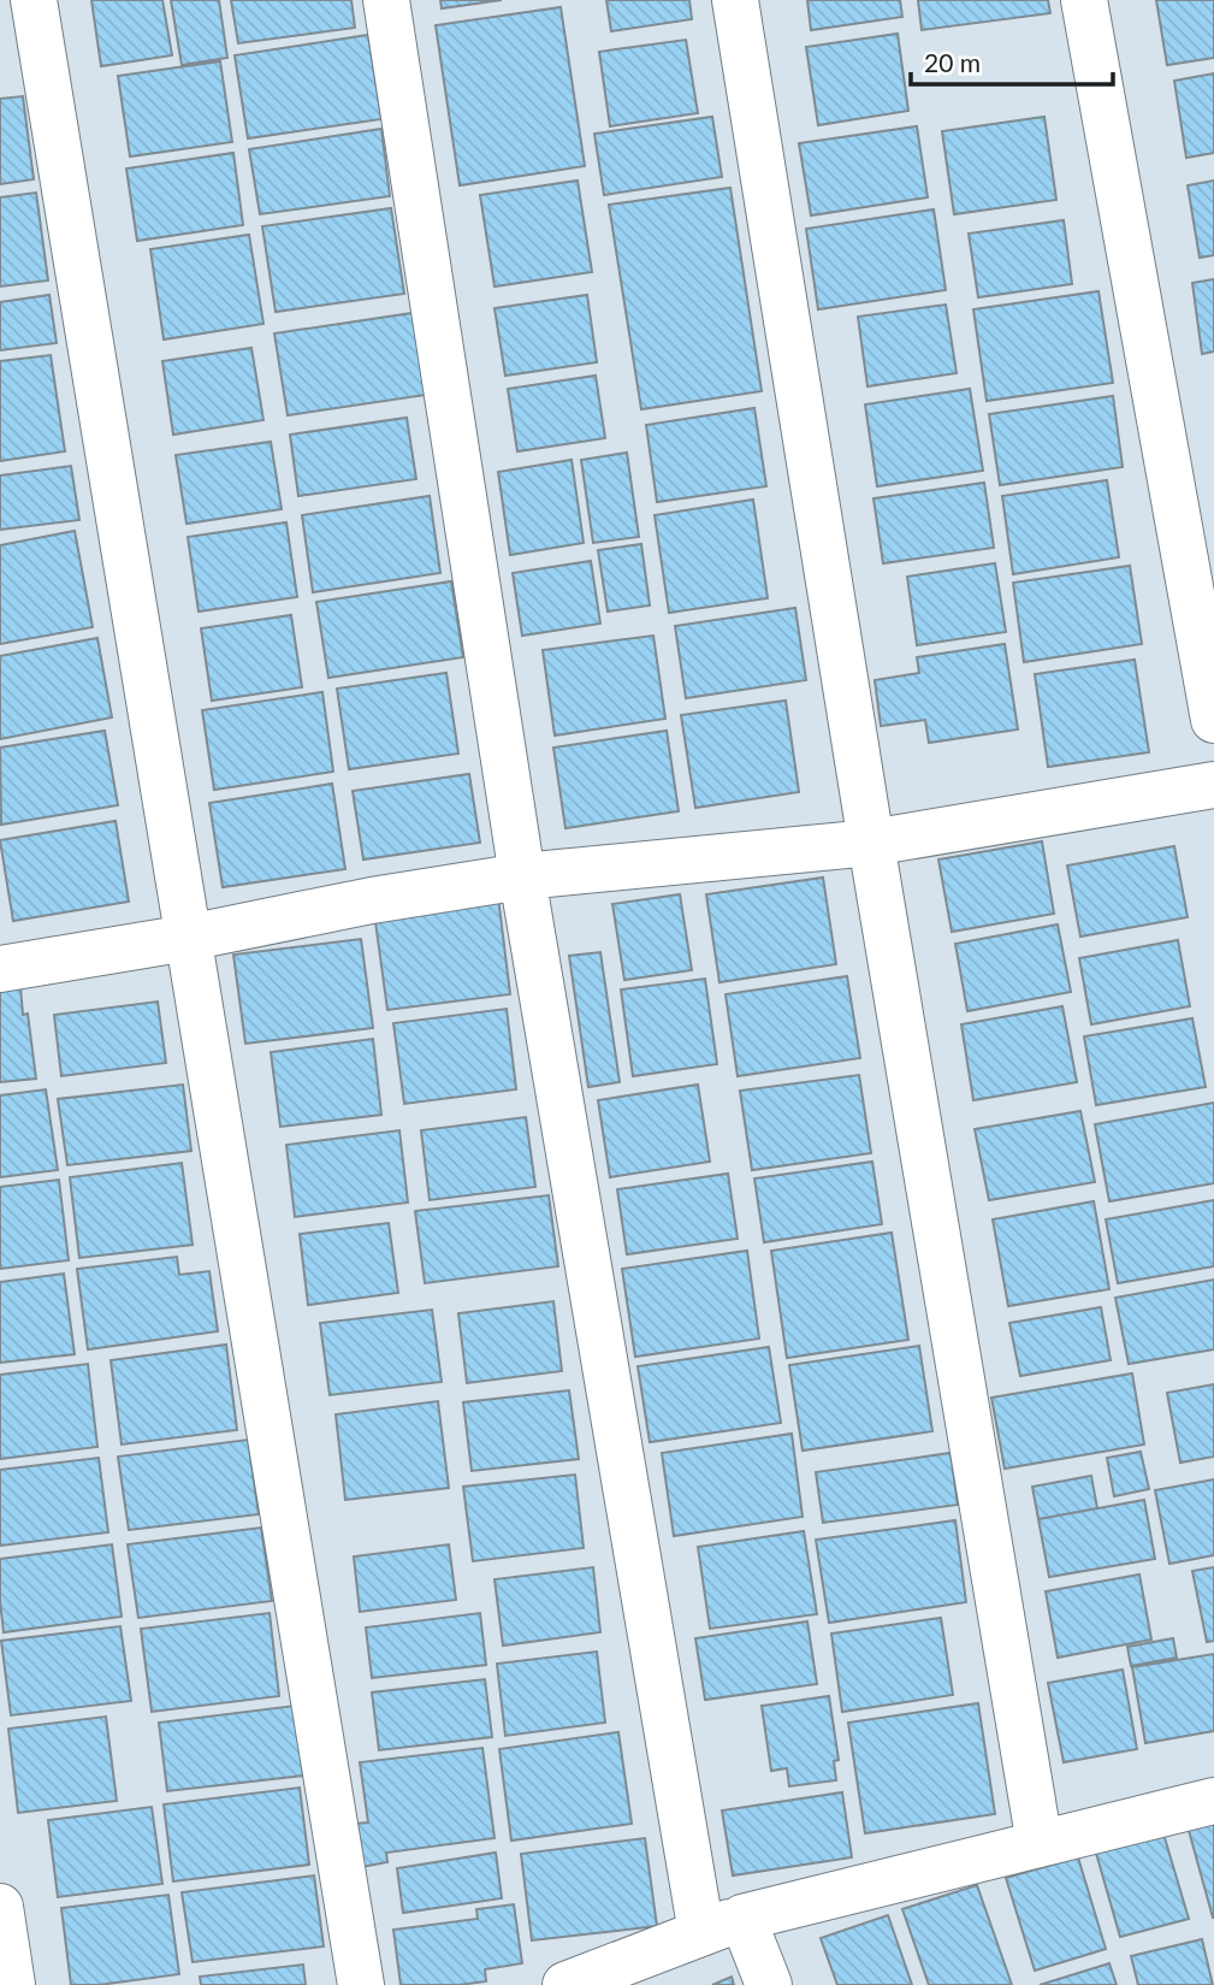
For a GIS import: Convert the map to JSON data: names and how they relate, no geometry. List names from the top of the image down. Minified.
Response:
{"scale_bar":"20 m"}
